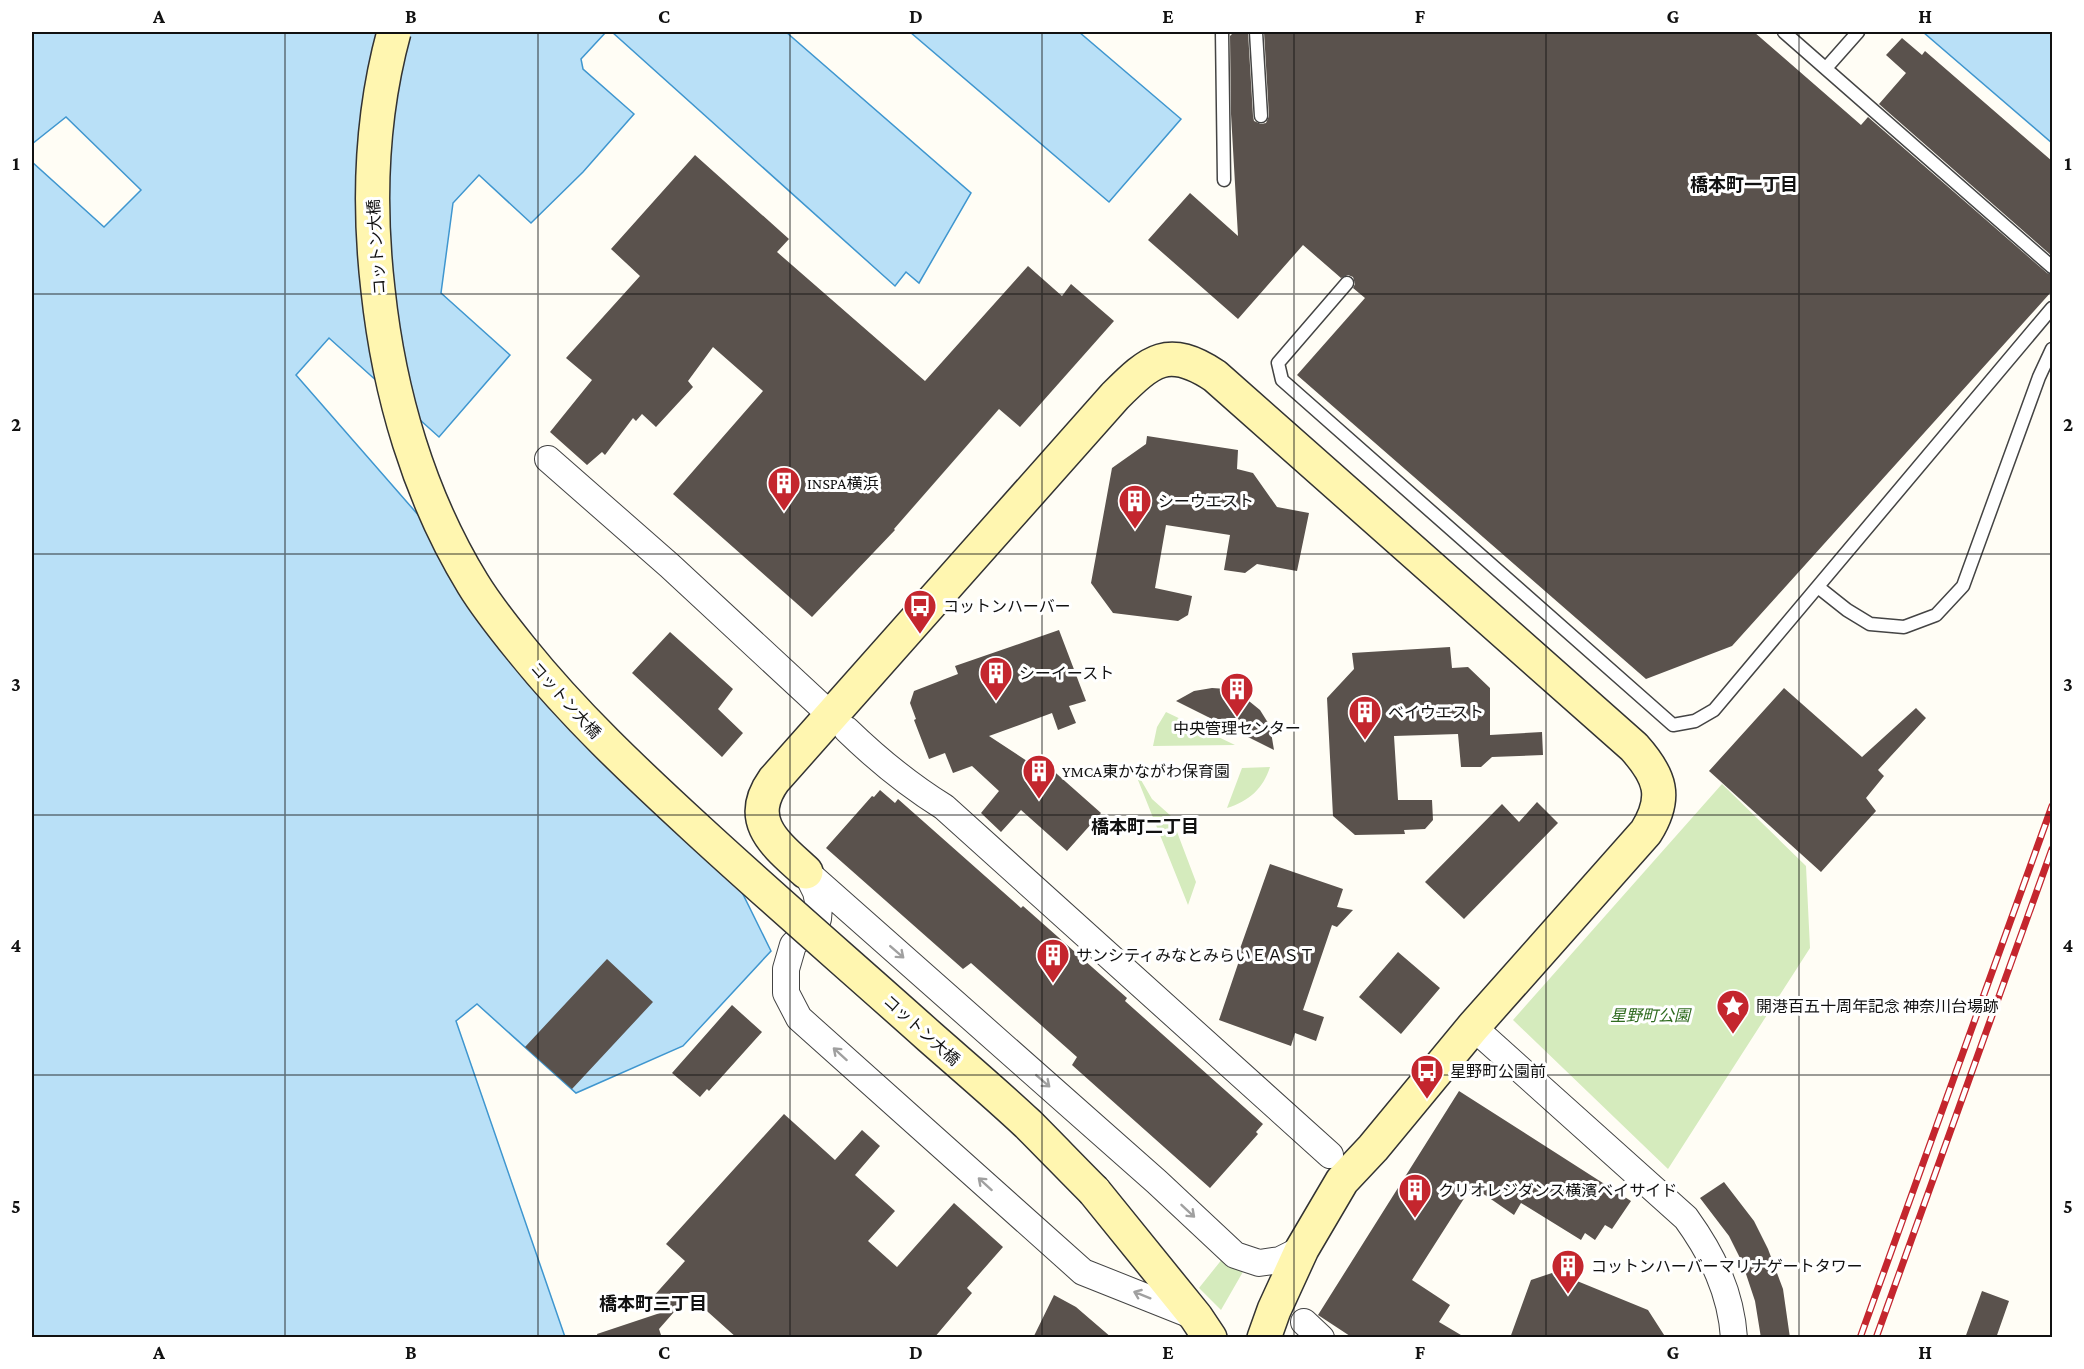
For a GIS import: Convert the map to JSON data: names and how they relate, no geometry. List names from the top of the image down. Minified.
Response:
{"streets":{"street":["コットン大橋"]},"districts":["橋本町一丁目","橋本町二丁目","橋本町三丁目"],"parks":["星野町公園"],"places":{"building":["INSPA横浜","シーウエスト","シーイースト","中央管理センター","ベイウエスト","YMCA東かながわ保育園","サンシティみなとみらいＥＡＳＴ","クリオレジダンス横濱ベイサイド","コットンハーバーマリナゲートタワー"],"bus stop":["コットンハーバー","星野町公園前"],"place":["開港百五十周年記念 神奈川台場跡"]},"grid":{"columns":["A","B","C","D","E","F","G","H"],"rows":["1","2","3","4","5"]}}
